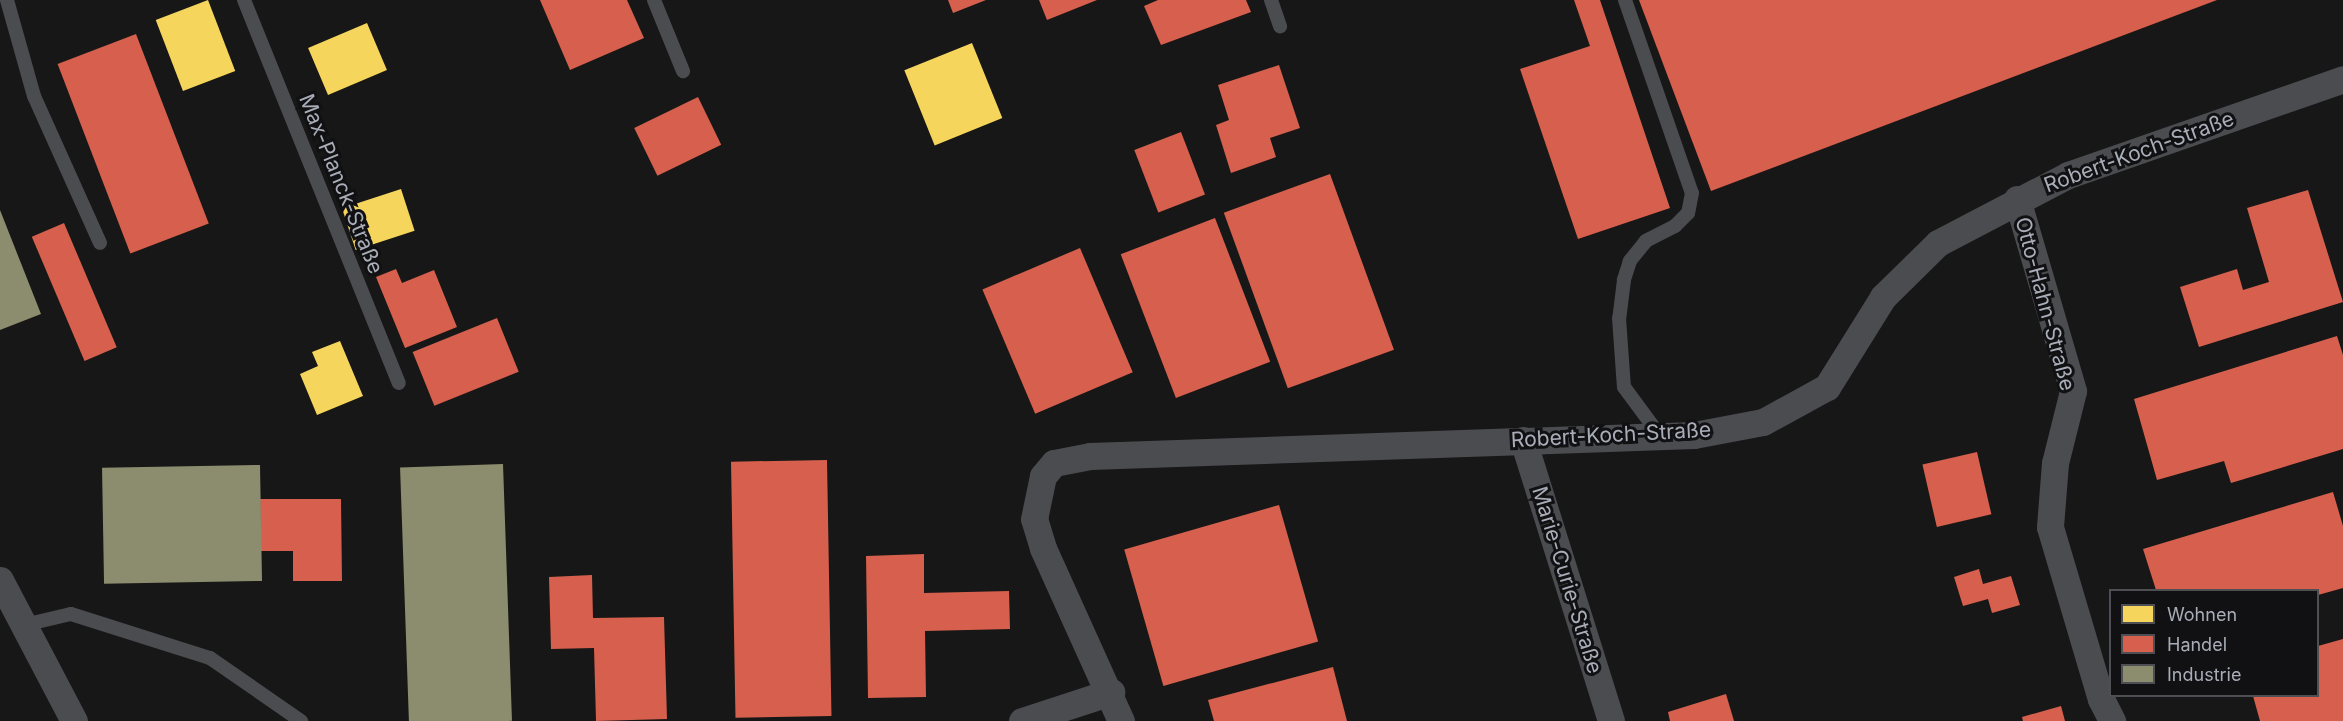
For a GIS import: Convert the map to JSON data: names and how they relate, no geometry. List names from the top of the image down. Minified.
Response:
{"streets":{"street":["Robert-Koch-Straße","Otto-Hahn-Straße","Marie-Curie-Straße"],"lane":["Max-Planck-Straße"]},"crossings":[["Robert-Koch-Straße","Otto-Hahn-Straße"],["Robert-Koch-Straße","Marie-Curie-Straße"]],"legend":["Wohnen","Handel","Industrie"]}
